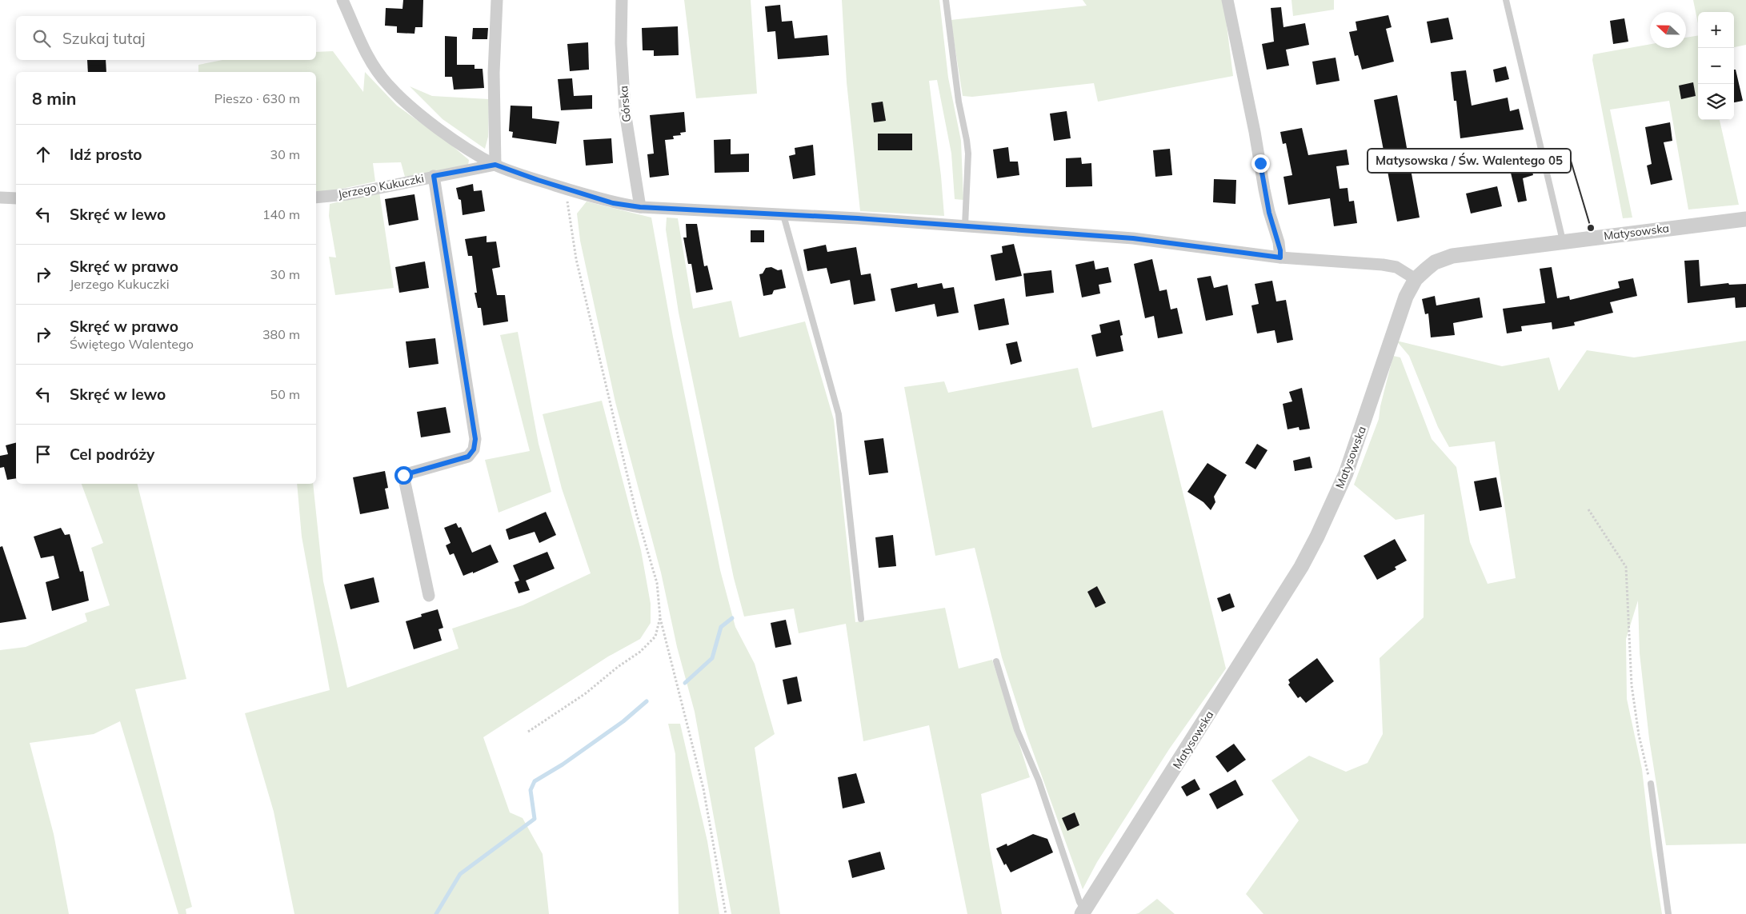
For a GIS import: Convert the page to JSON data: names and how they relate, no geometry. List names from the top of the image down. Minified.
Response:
{"streets":{"street":["Górska","Jerzego Kukuczki","Matysowska"]},"places":["Matysowska / Św. Walentego 05"],"north":"left","page":{"map_buttons":["+","−"],"search":"Szukaj tutaj","heading":["8 min","Pieszo · 630 m"],"list":[["Idź prosto","30 m"],["Skręć w lewo","140 m"],["Skręć w prawo","Jerzego Kukuczki","30 m"],["Skręć w prawo","Świętego Walentego","380 m"],["Skręć w lewo","50 m"],"Cel podróży"]}}
